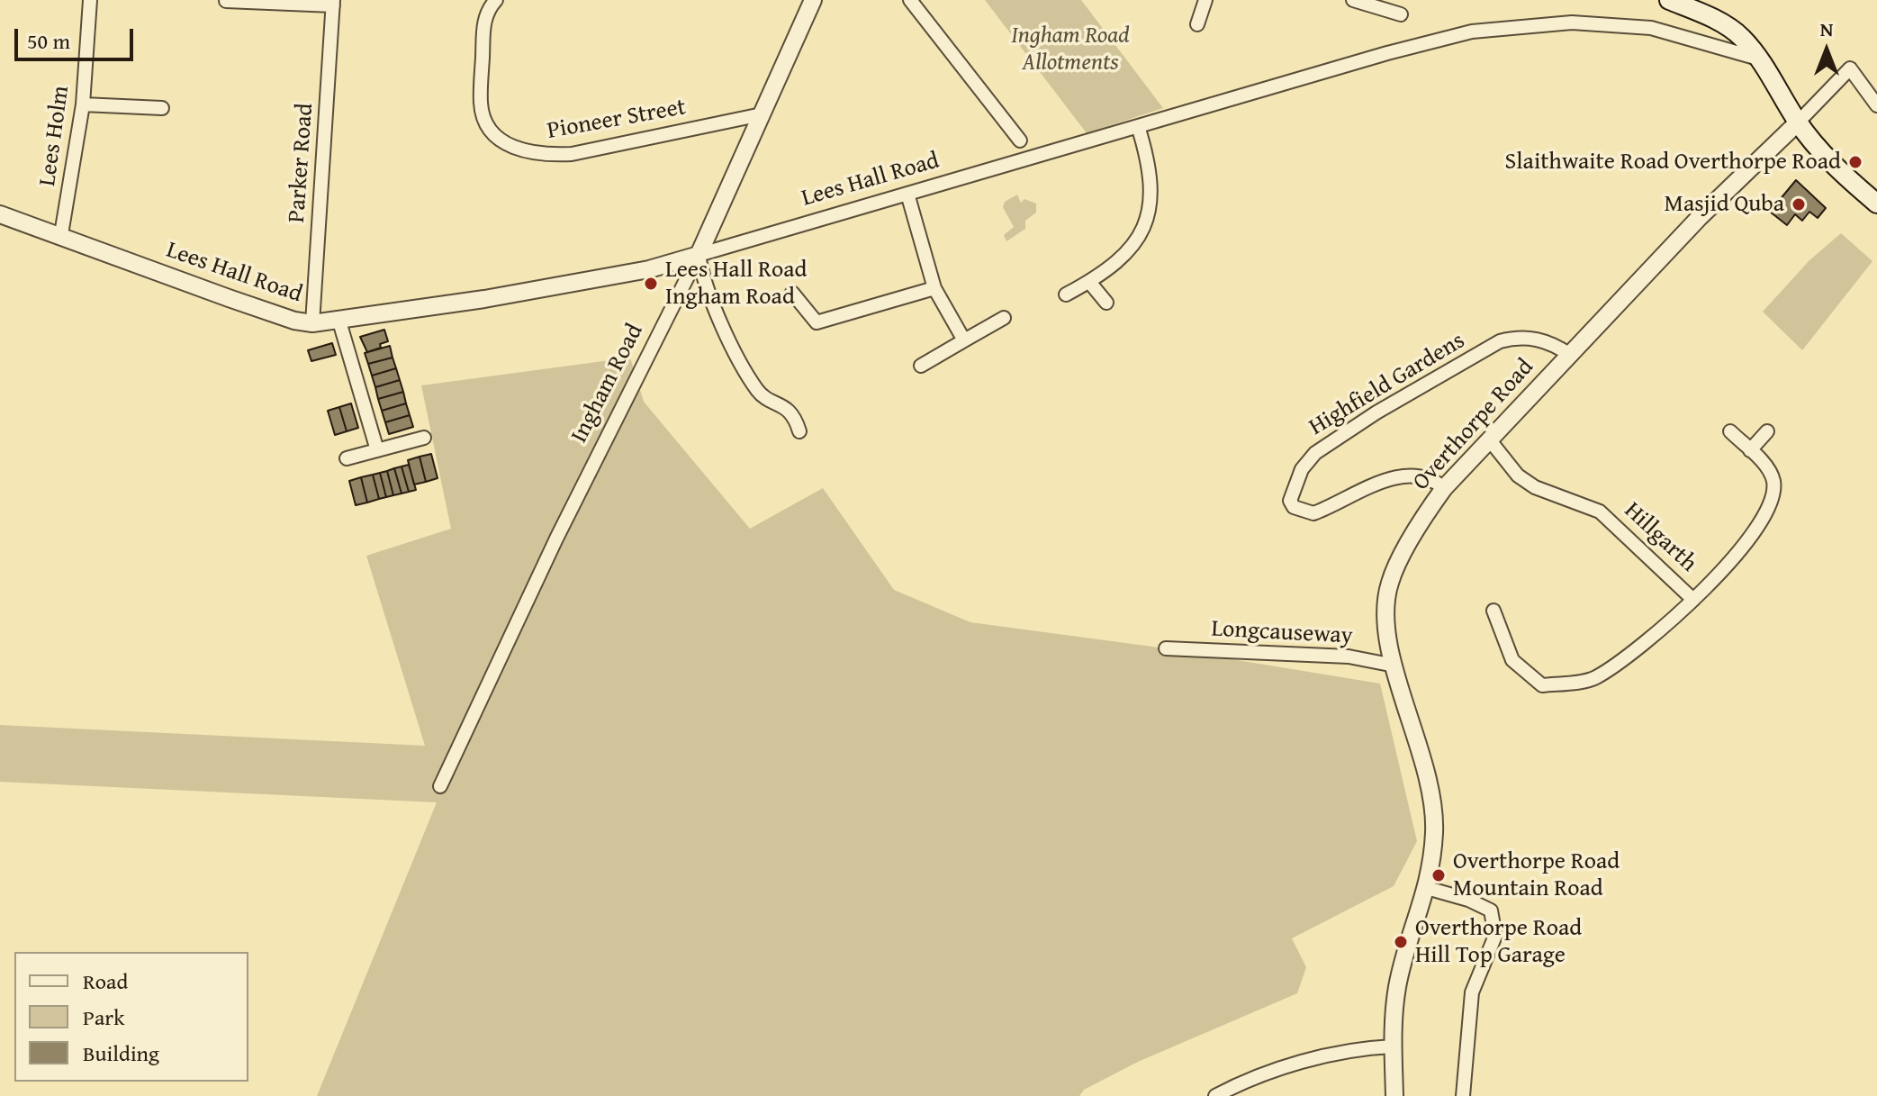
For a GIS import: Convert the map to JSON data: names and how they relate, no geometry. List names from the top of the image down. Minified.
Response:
{"streets":{"street":["Pioneer Street","Lees Holm","Parker Road","Lees Hall Road","Ingham Road","Highfield Gardens","Overthorpe Road","Hillgarth","Longcauseway"]},"crossings":[["Pioneer Street","Ingham Road"],["Lees Holm","Lees Hall Road"],["Parker Road","Lees Hall Road"],["Lees Hall Road","Ingham Road"],["Highfield Gardens","Overthorpe Road"],["Overthorpe Road","Hillgarth"],["Overthorpe Road","Longcauseway"]],"parks":["Ingham Road Allotments"],"places":["Slaithwaite Road Overthorpe Road","Masjid Quba","Lees Hall Road Ingham Road","Overthorpe Road Mountain Road","Overthorpe Road Hill Top Garage"],"legend":["Road","Park","Building"],"scale_bar":"50 m","north":"top"}
